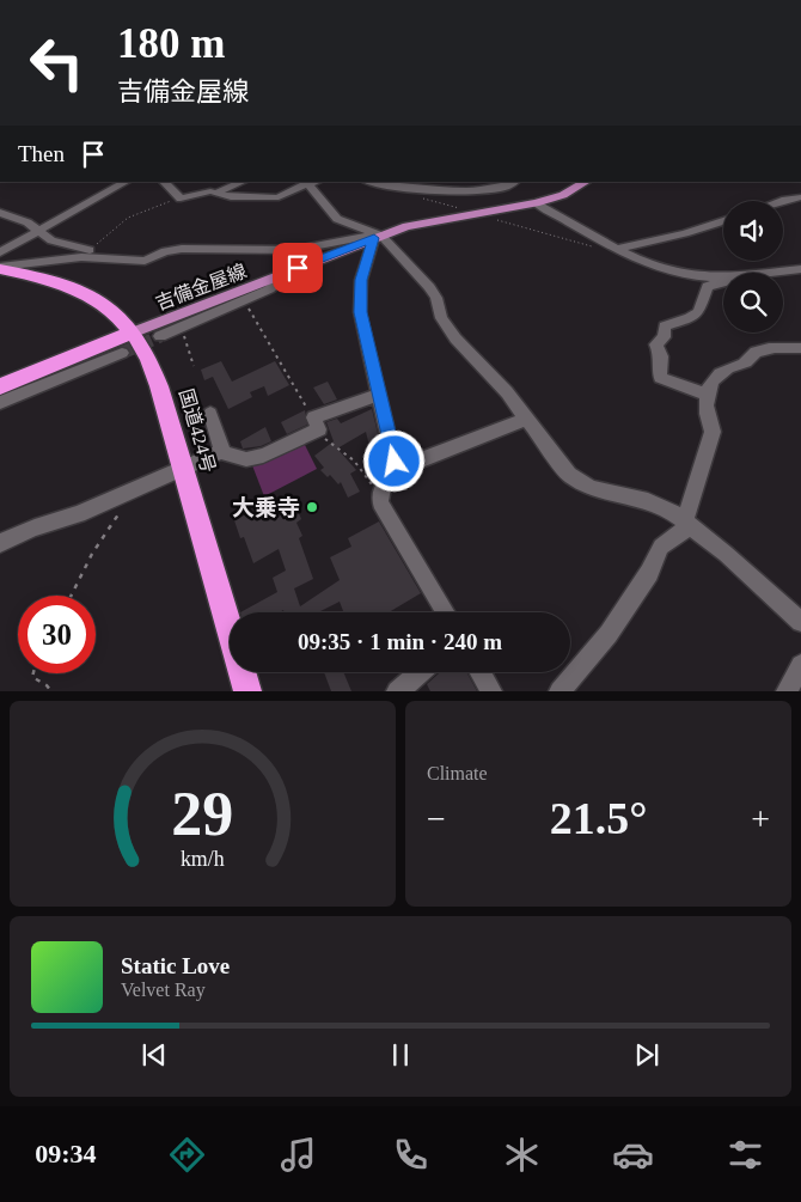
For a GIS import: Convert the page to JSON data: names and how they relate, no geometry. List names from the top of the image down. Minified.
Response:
{"streets":{"highway":["国道424号"],"main road":["吉備金屋線"]},"crossings":[["吉備金屋線","国道424号"]],"places":["大乗寺"],"page":{"turn":["180 m","吉備金屋線"],"then":"Then","limit":"30","trip":"09:35 · 1 min · 240 m","tile":"Climate","heat":["−","21.5°","+"],"song":["Static Love","Velvet Ray"],"tabs":"09:34","gauge":["29","km/h"]}}
